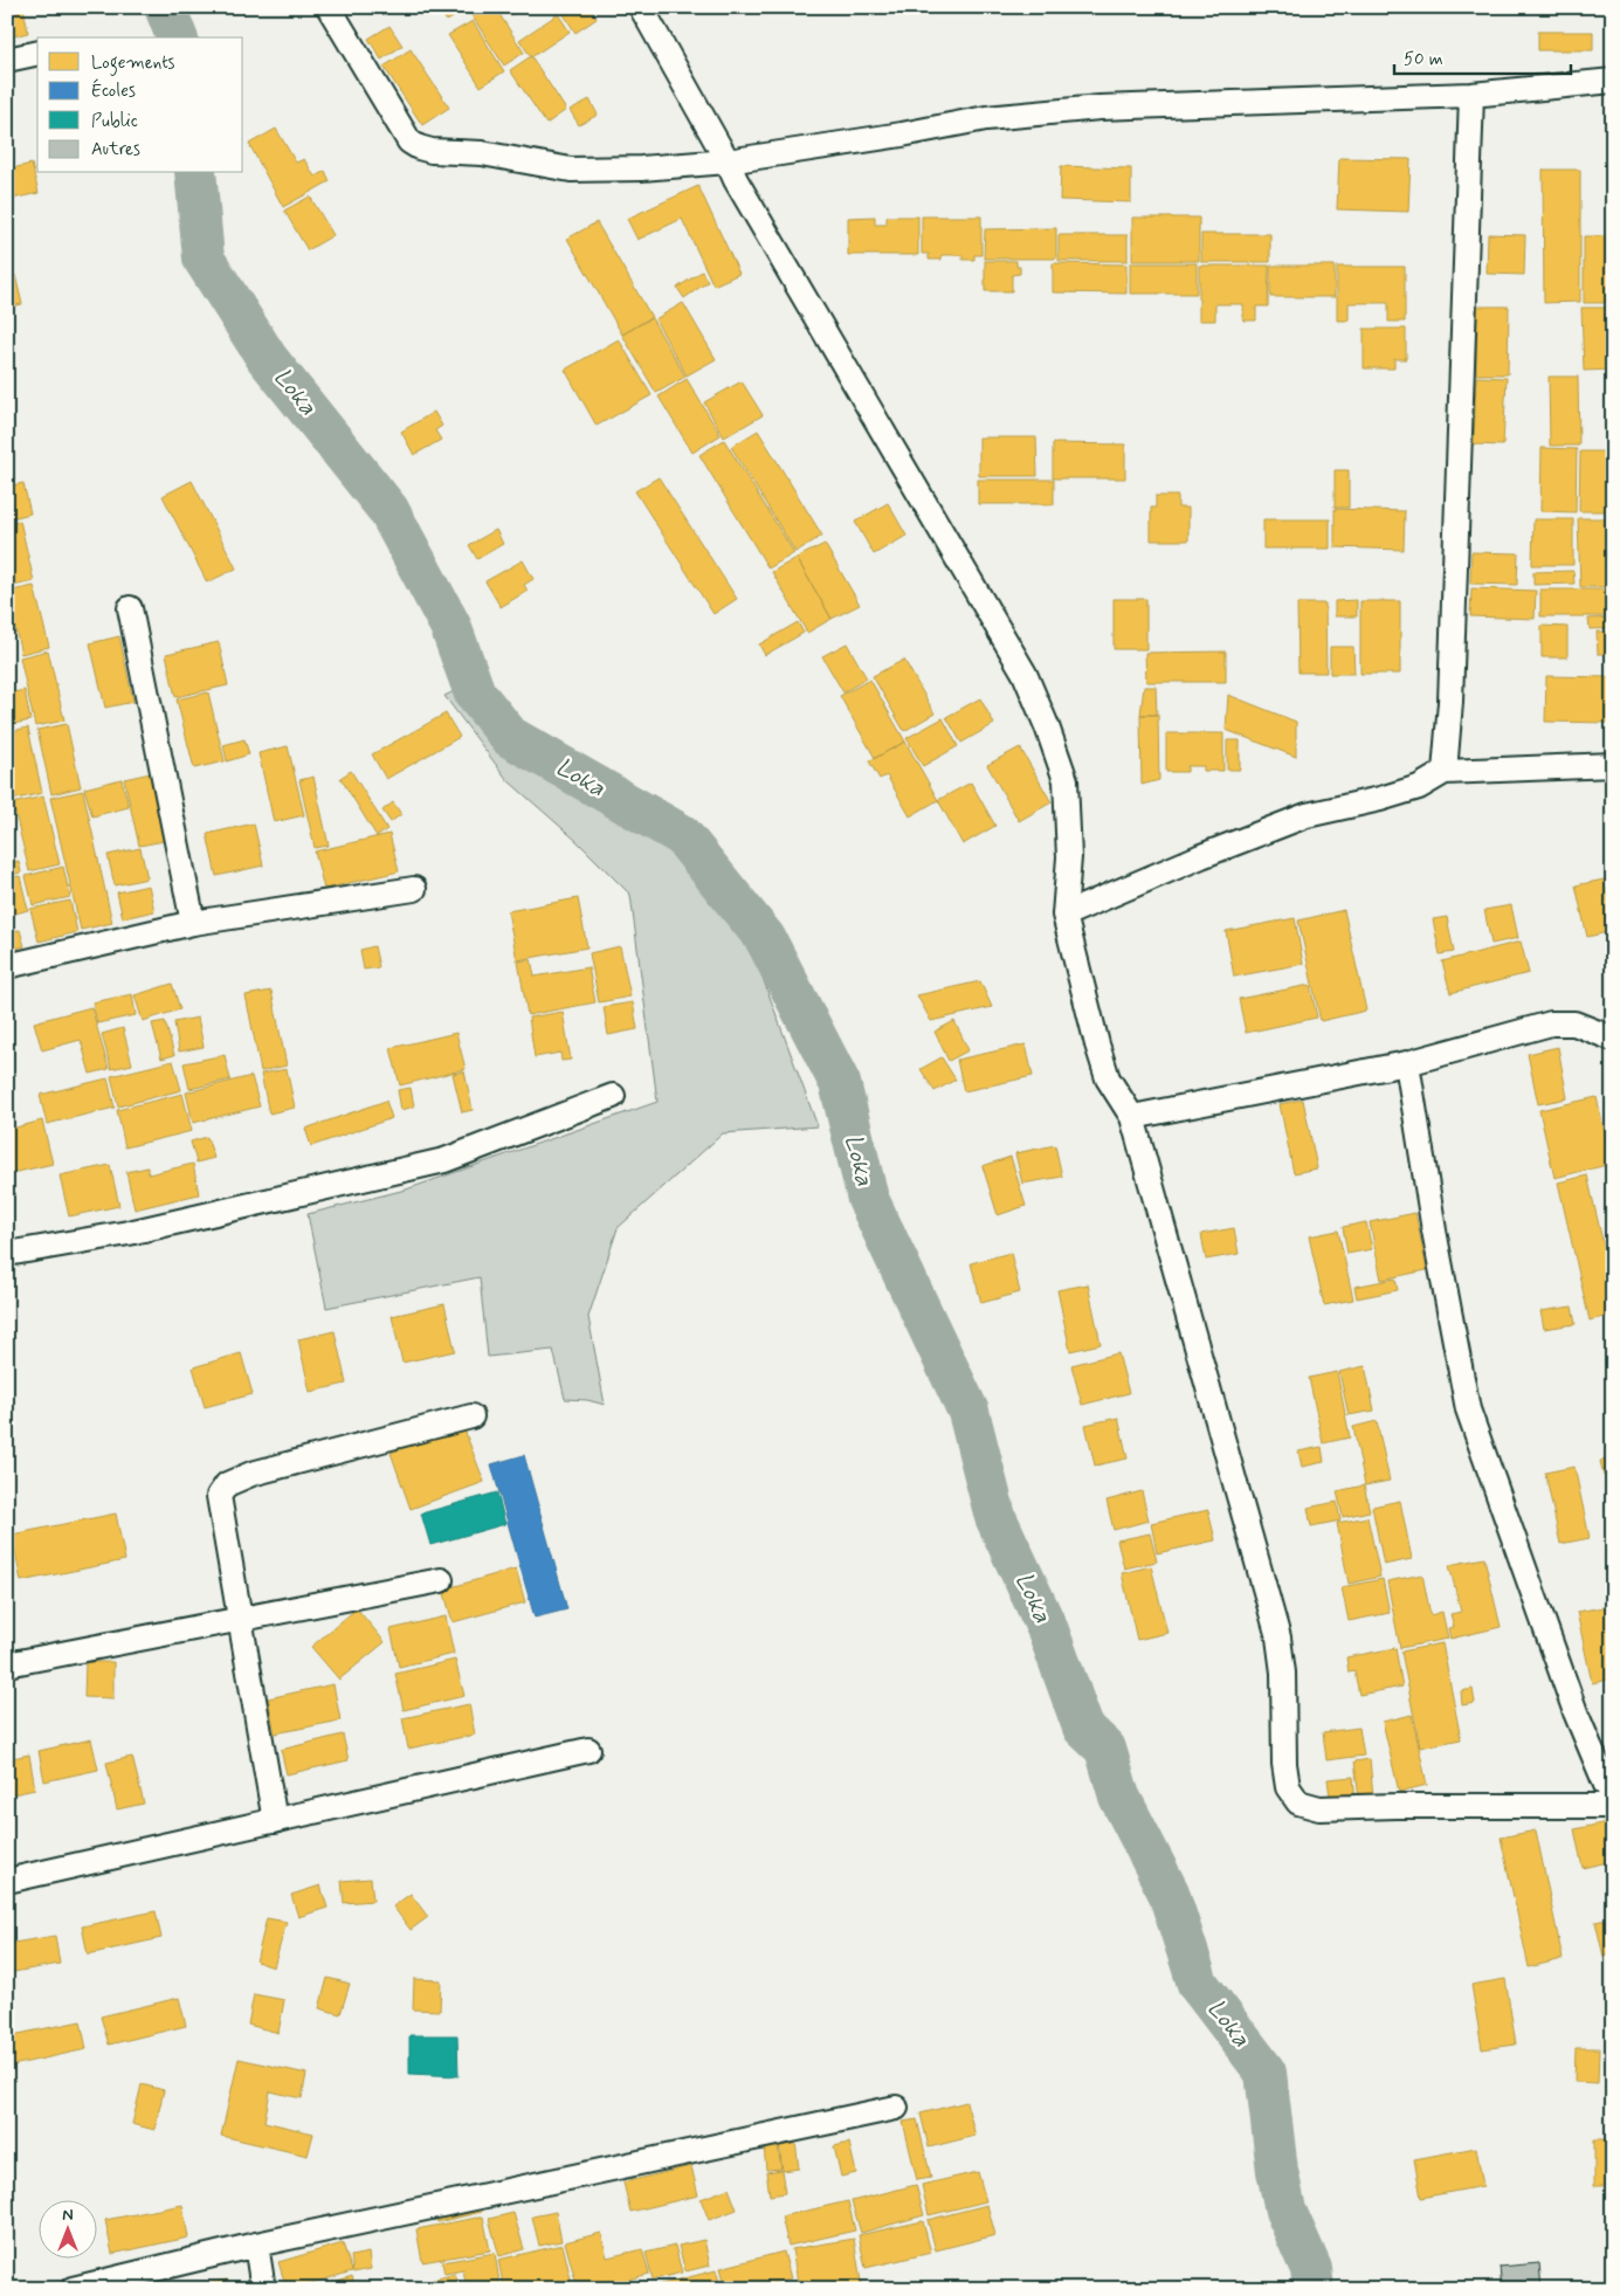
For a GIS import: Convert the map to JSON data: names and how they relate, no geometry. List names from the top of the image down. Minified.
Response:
{"water":["Loka"],"legend":["Logements","Écoles","Public","Autres"],"scale_bar":"50 m","north":"top"}
